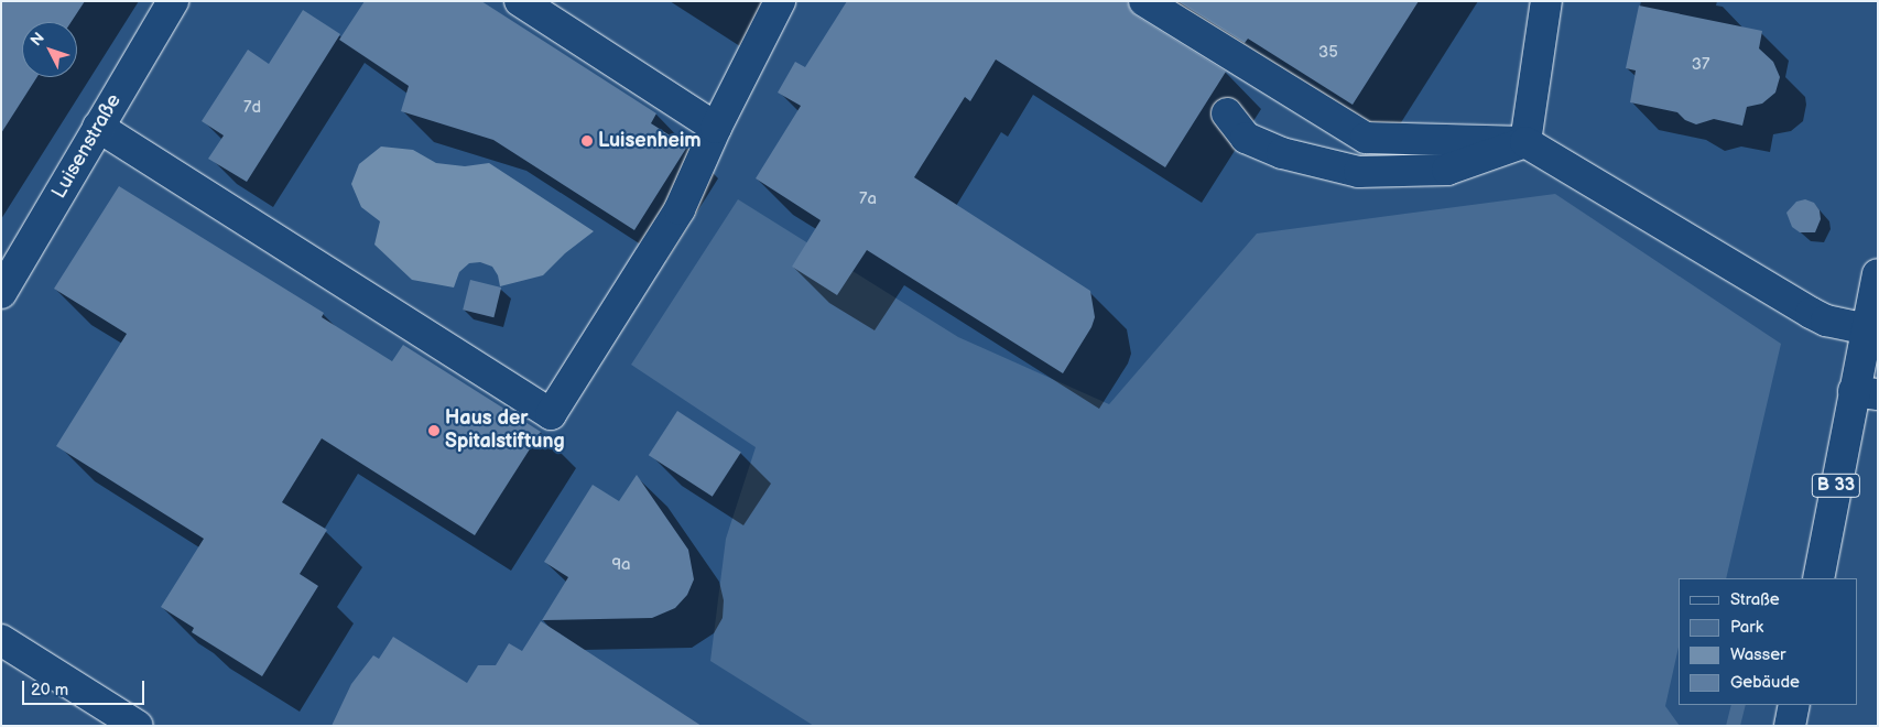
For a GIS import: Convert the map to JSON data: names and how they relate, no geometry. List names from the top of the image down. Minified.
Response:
{"streets":{"street":["Luisenstraße","B 33"]},"places":["Luisenheim","Haus der Spitalstiftung"],"house_numbers":["35","37","7d","7a","9a"],"legend":["Straße","Park","Wasser","Gebäude"],"scale_bar":"20 m","north":"top left"}
